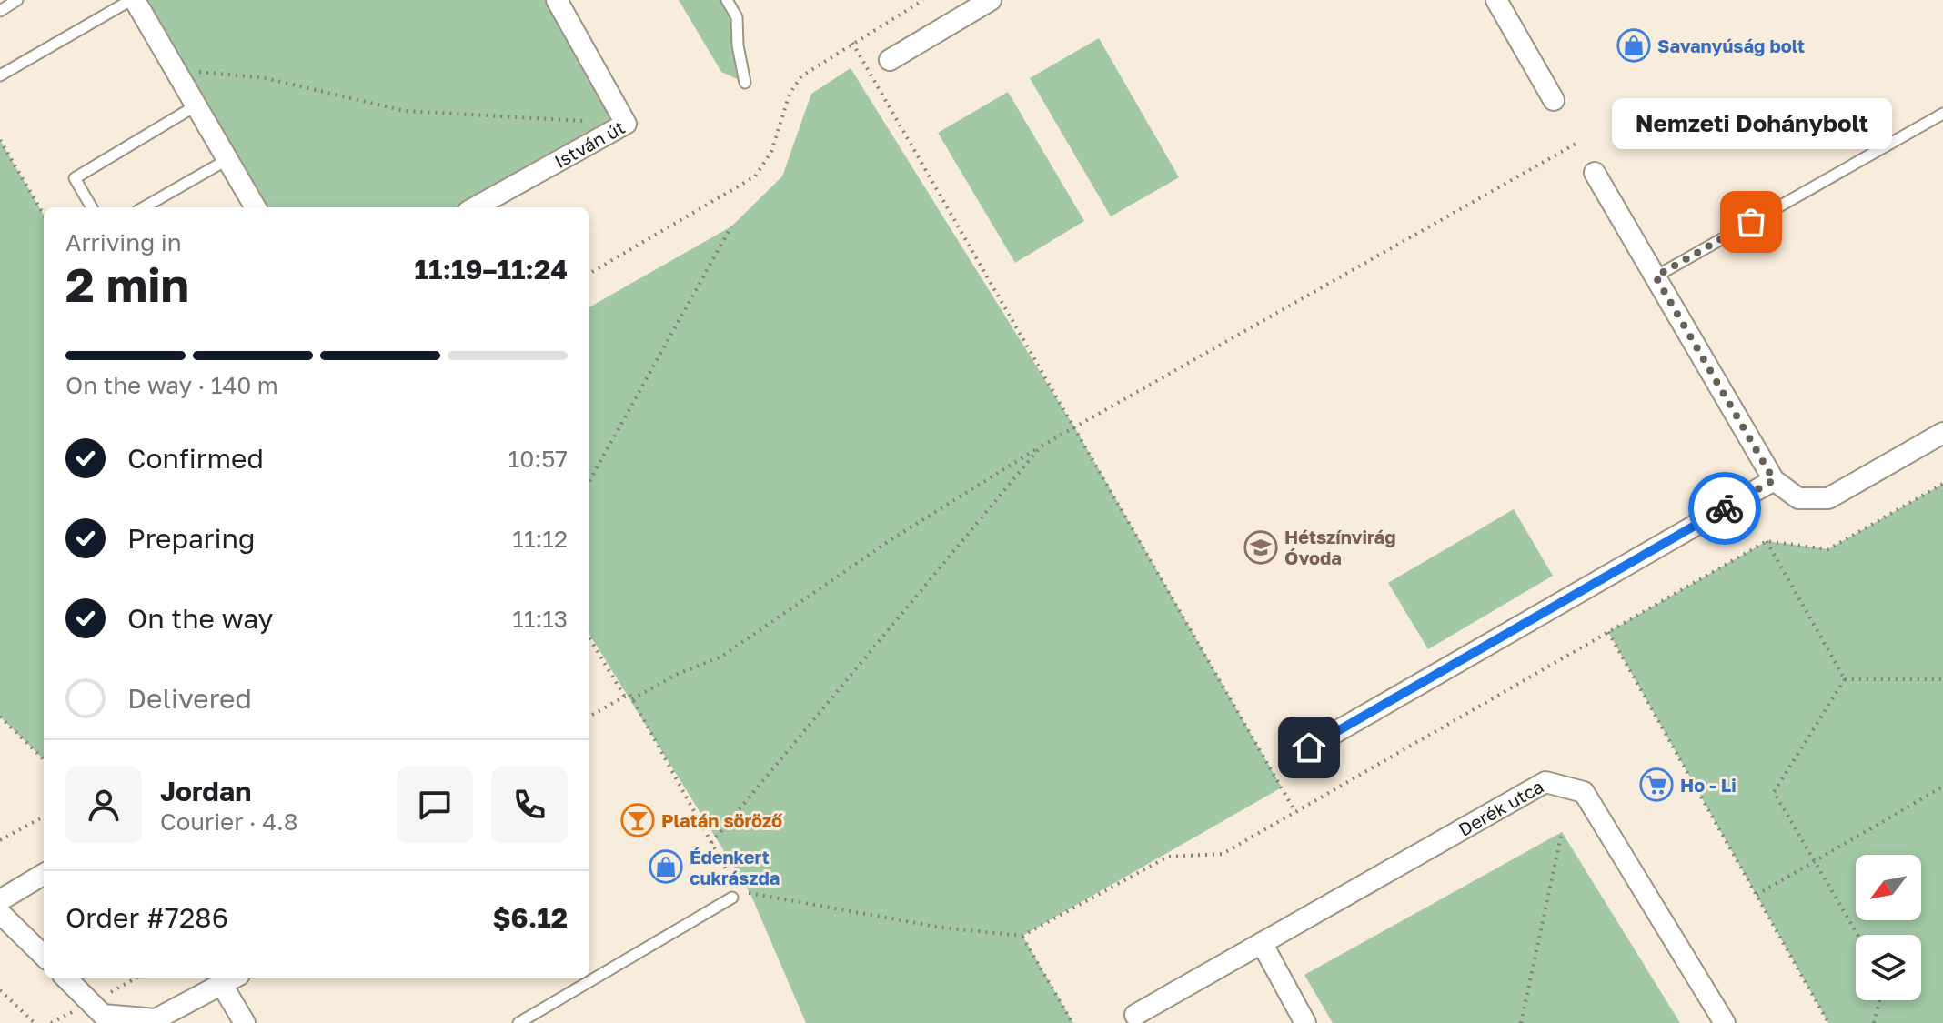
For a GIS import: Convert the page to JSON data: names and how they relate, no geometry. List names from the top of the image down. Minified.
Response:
{"streets":{"street":["István út","Derék utca"]},"places":{"shop":["Savanyúság bolt","Édenkert cukrászda"],"other":["Nemzeti Dohánybolt"],"school or university":["Hétszínvirág Óvoda"],"supermarket":["Ho - Li"],"bar":["Platán söröző"]},"north":"bottom left","page":{"bubble":"Nemzeti Dohánybolt","heading":["2 min","Arriving in","11:19–11:24"],"panel":["Jordan","Courier · 4.8","Order #7286","$6.12"],"bar":"On the way · 140 m","list":[["Confirmed","10:57"],["Preparing","11:12"],["On the way","11:13"],"Delivered"]}}
